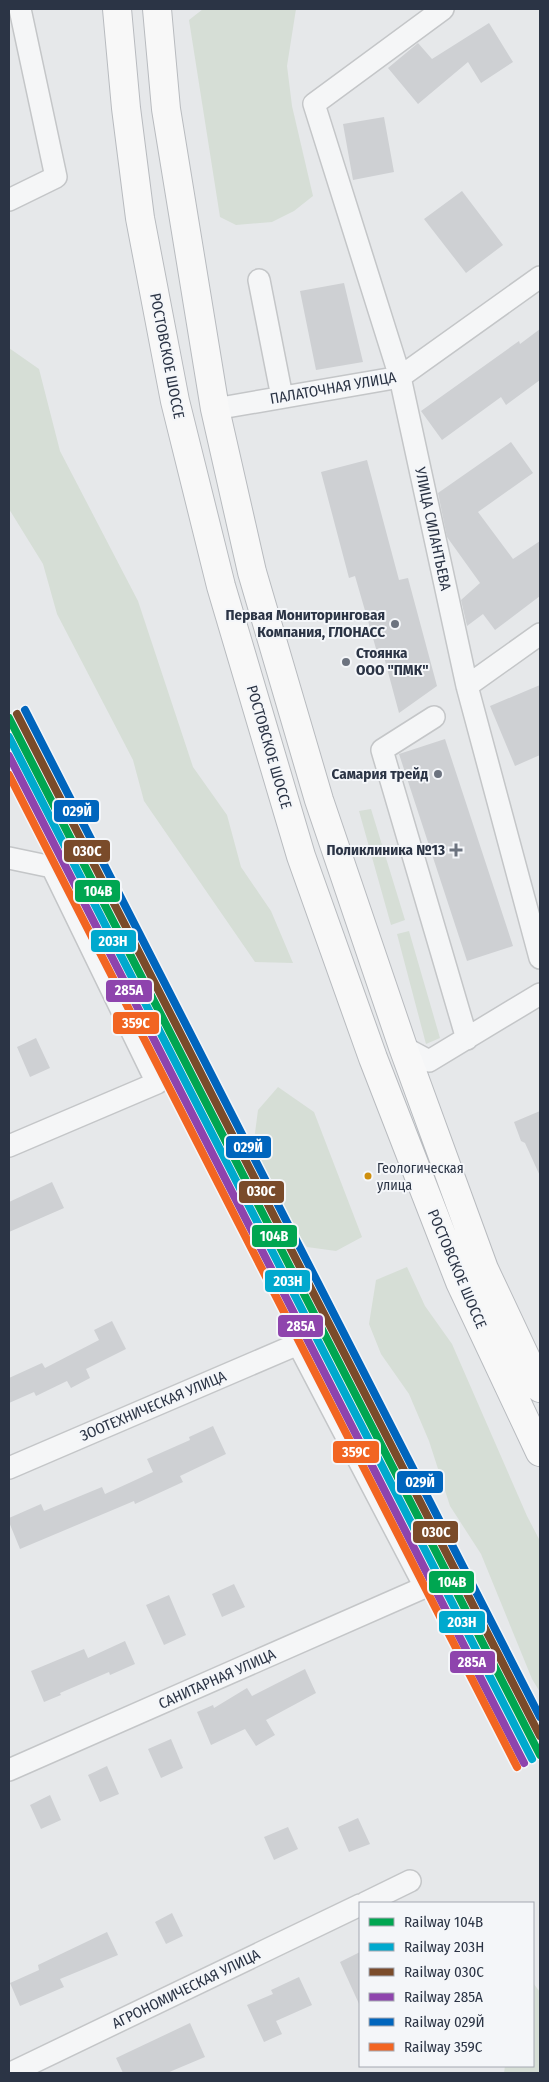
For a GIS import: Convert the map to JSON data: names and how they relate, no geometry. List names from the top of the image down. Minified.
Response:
{"streets":{"highway":["РОСТОВСКОЕ ШОССЕ"],"street":["ПАЛАТОЧНАЯ УЛИЦА","УЛИЦА СИЛАНТЬЕВА","ЗООТЕХНИЧЕСКАЯ УЛИЦА","САНИТАРНАЯ УЛИЦА","АГРОНОМИЧЕСКАЯ УЛИЦА"]},"crossings":[["РОСТОВСКОЕ ШОССЕ","ПАЛАТОЧНАЯ УЛИЦА"],["ПАЛАТОЧНАЯ УЛИЦА","УЛИЦА СИЛАНТЬЕВА"],["ЗООТЕХНИЧЕСКАЯ УЛИЦА","САНИТАРНАЯ УЛИЦА"]],"places":{"other":["Первая Мониторинговая Компания, ГЛОНАСС","Стоянка ООО \"ПМК\"","Самария трейд","Геологическая улица"],"health":["Поликлиника №13"]},"lines":["rail line 029Й","rail line 030C","rail line 104В","rail line 203Н","rail line 285А","rail line 359С"],"legend":["Railway 104В","Railway 203Н","Railway 030C","Railway 285А","Railway 029Й","Railway 359С"]}
